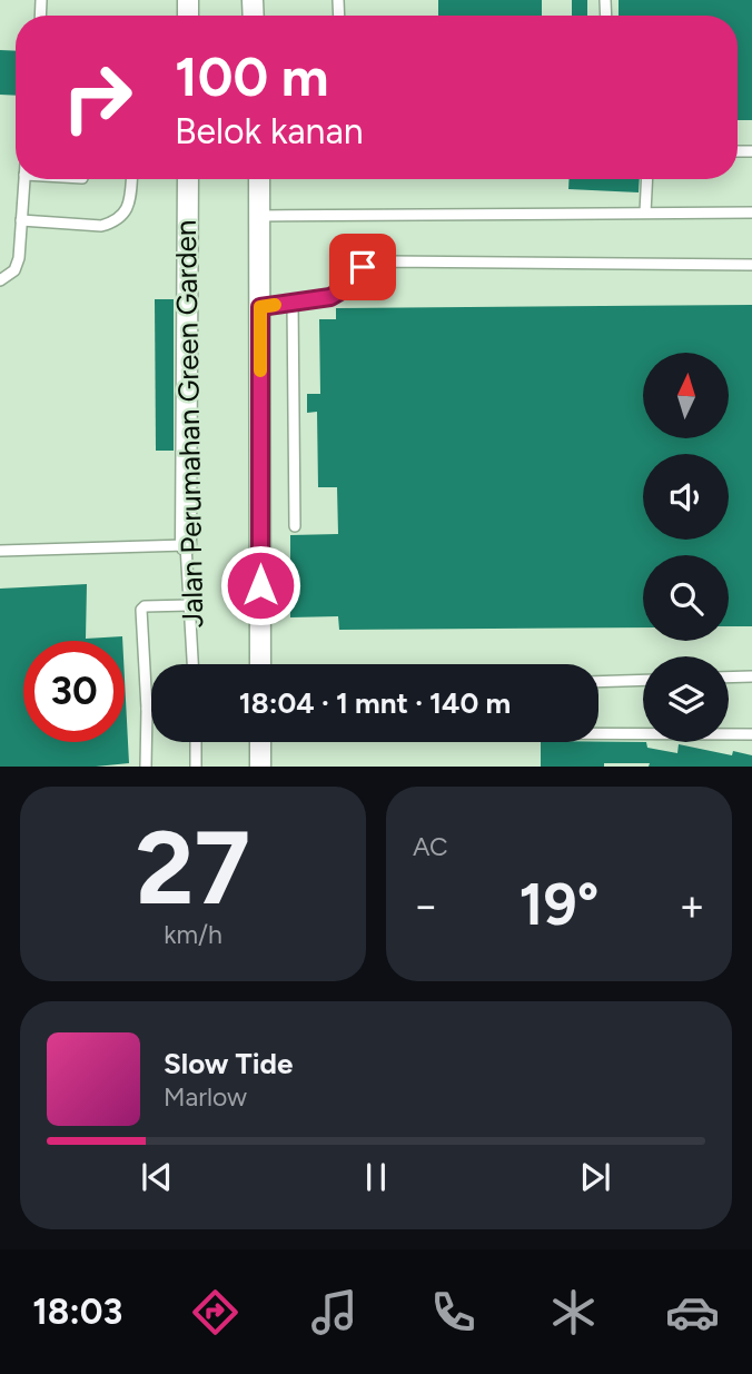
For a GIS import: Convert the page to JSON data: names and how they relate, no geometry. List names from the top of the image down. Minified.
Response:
{"streets":{"street":["Jalan Perumahan Green Garden"]},"north":"top","page":{"turn":["100 m","Belok kanan"],"limit":"30","trip":"18:04 · 1 mnt · 140 m","tile":[["27","km/h"],"AC"],"heat":["−","19°","+"],"song":["Slow Tide","Marlow"],"tabs":"18:03"}}
